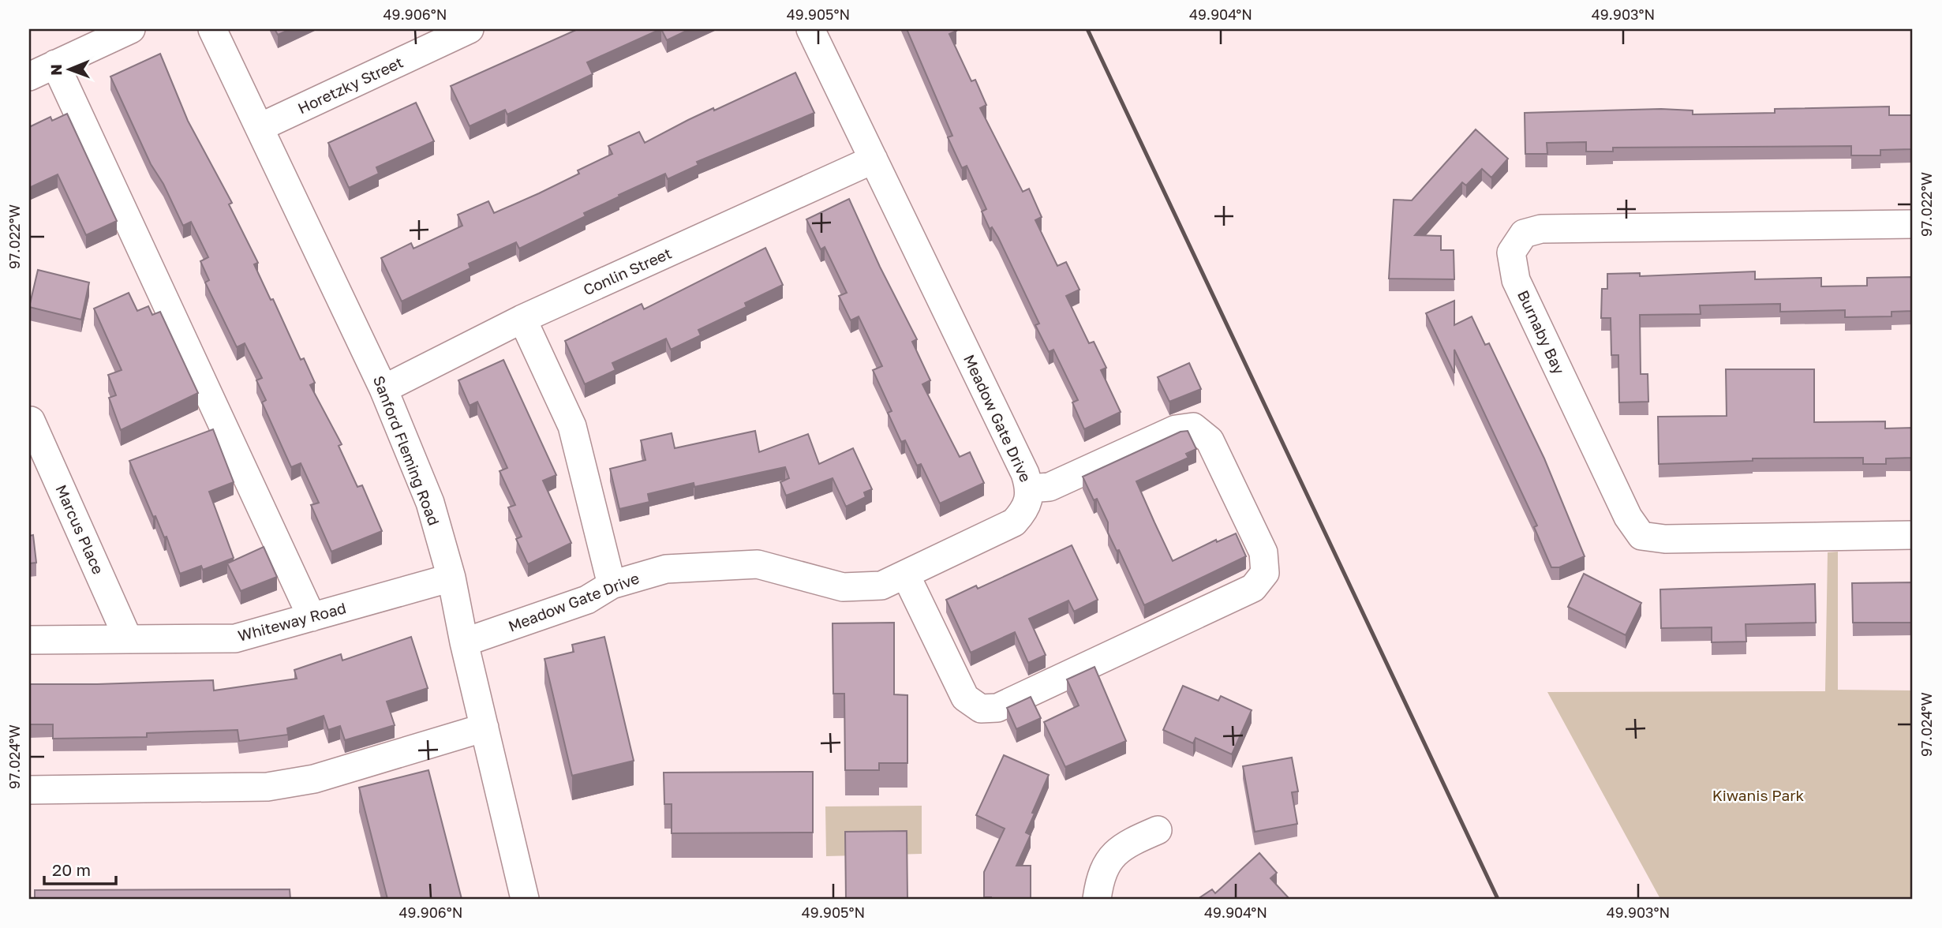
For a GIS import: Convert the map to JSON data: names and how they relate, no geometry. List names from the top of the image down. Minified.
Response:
{"streets":{"street":["Horetzky Street","Conlin Street","Burnaby Bay","Meadow Gate Drive","Sanford Fleming Road","Marcus Place","Whiteway Road"]},"crossings":[["Horetzky Street","Sanford Fleming Road"],["Conlin Street","Meadow Gate Drive"],["Conlin Street","Sanford Fleming Road"],["Meadow Gate Drive","Sanford Fleming Road"],["Sanford Fleming Road","Whiteway Road"],["Marcus Place","Whiteway Road"]],"parks":["Kiwanis Park"],"scale_bar":"20 m","north":"left","coordinates":["49.906°N","49.905°N","49.904°N","49.903°N","97.022°W","97.024°W"]}
